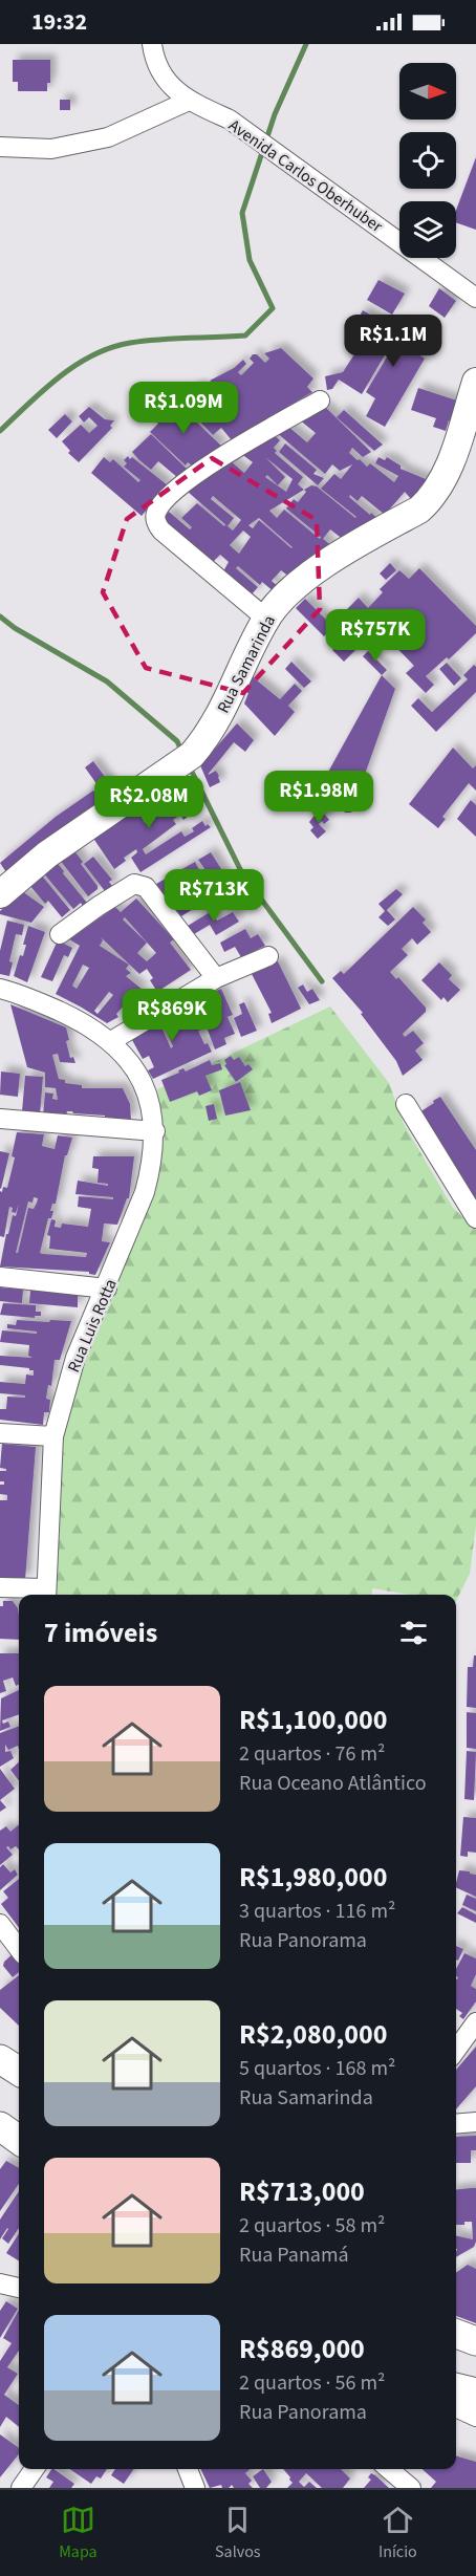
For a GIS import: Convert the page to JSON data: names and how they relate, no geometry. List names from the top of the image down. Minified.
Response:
{"streets":{"main road":["Rua Samarinda"],"street":["Avenida Carlos Oberhuber","Rua Luis Rotta"]},"north":"right","page":{"status":"19:32","price":["R$1.1M","R$1.09M","R$757K","R$1.98M","R$2.08M","R$713K","R$869K"],"heading":"7 imóveis","list":[{"name":"R$1,100,000","note":"2 quartos · 76 m² · Rua Oceano Atlântico"},{"name":"R$1,980,000","note":"3 quartos · 116 m² · Rua Panorama"},{"name":"R$2,080,000","note":"5 quartos · 168 m² · Rua Samarinda"},{"name":"R$713,000","note":"2 quartos · 58 m² · Rua Panamá"},{"name":"R$869,000","note":"2 quartos · 56 m² · Rua Panorama"}],"tabs":["Mapa","Salvos","Início"]}}
